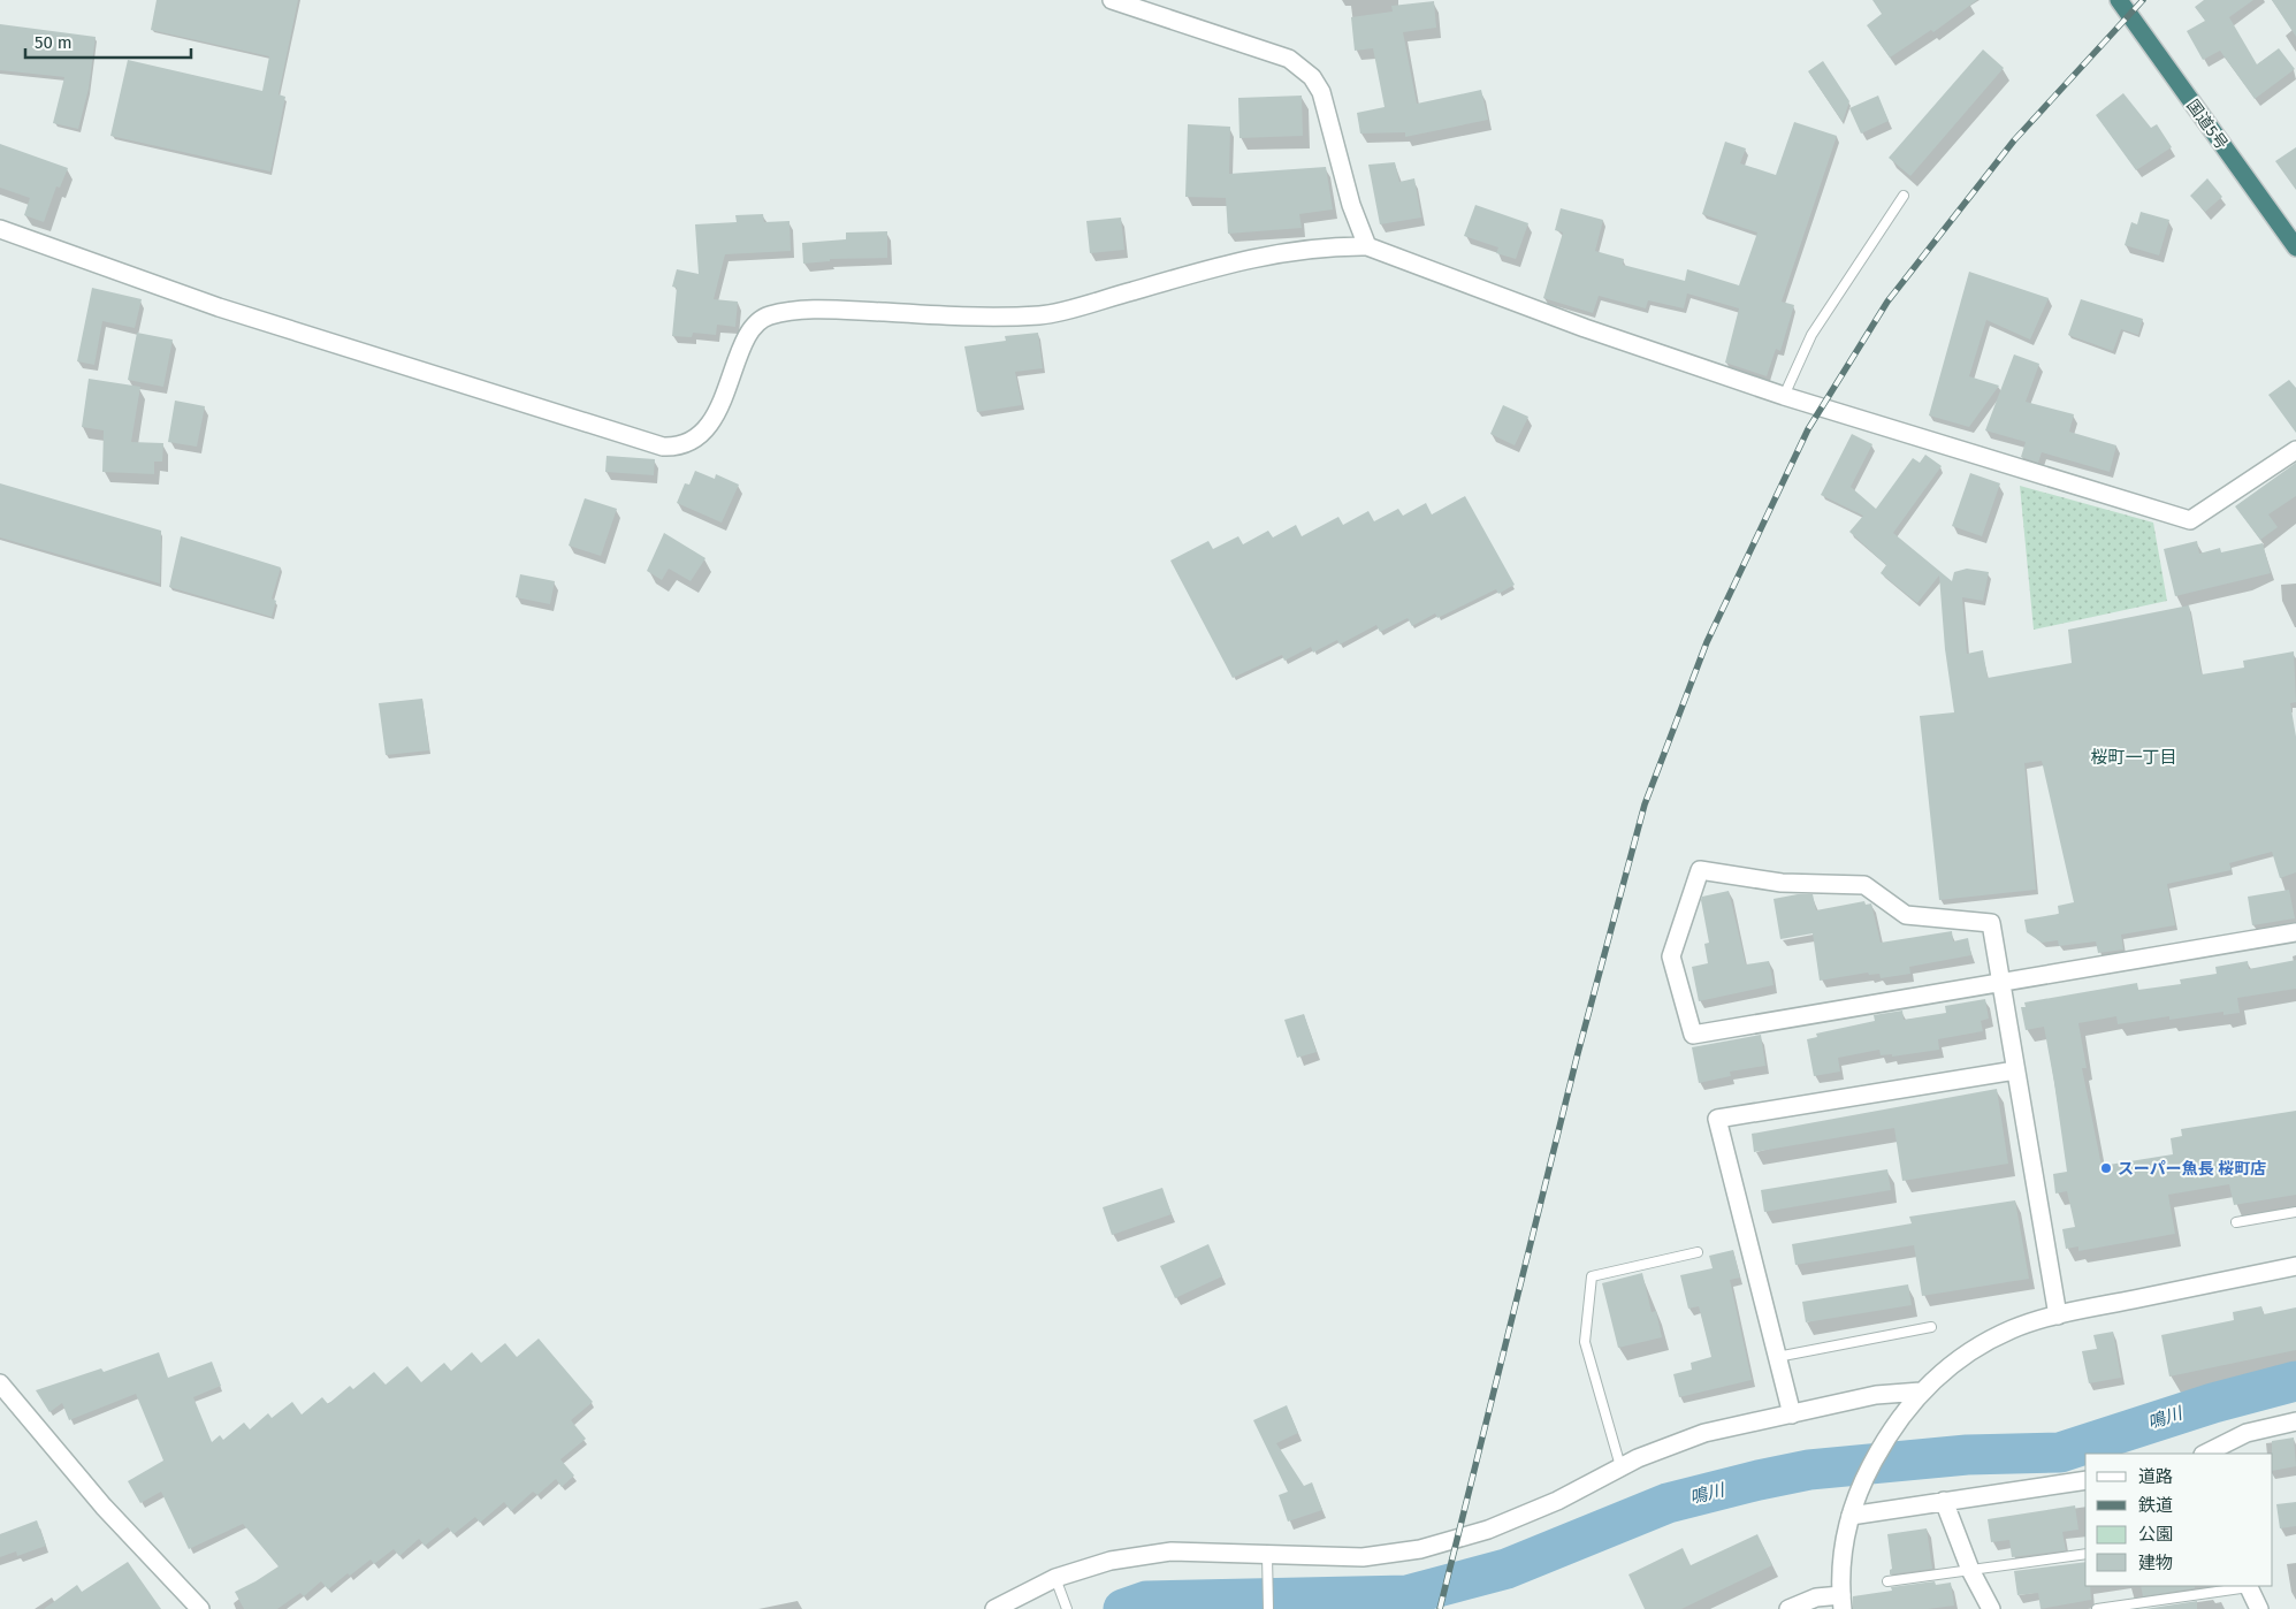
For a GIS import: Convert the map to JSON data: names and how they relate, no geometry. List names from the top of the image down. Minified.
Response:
{"streets":{"highway":["国道5号"]},"districts":["桜町一丁目"],"water":["鳴川"],"places":["スーパー魚長 桜町店"],"legend":["道路","鉄道","公園","建物"],"scale_bar":"50 m"}
